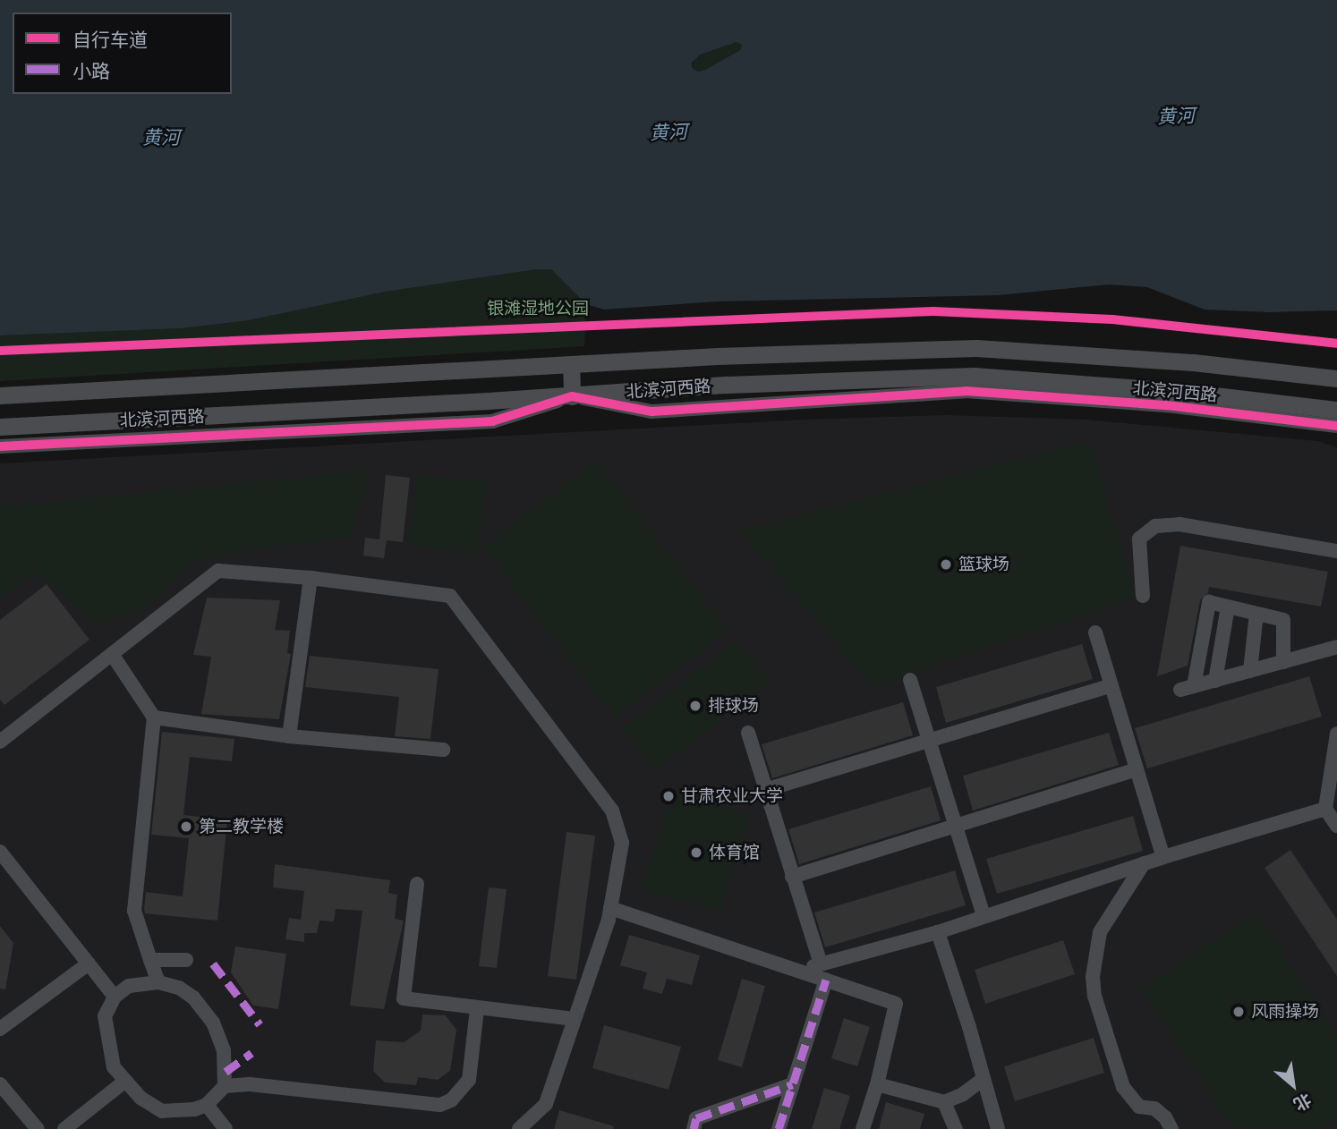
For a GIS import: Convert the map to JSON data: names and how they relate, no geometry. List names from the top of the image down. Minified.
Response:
{"streets":{"main road":["北滨河西路"]},"water":["黄河"],"parks":["银滩湿地公园"],"places":["篮球场","排球场","甘肃农业大学","第二教学楼","体育馆","风雨操场"],"legend":["自行车道","小路"],"north":"bottom right"}
